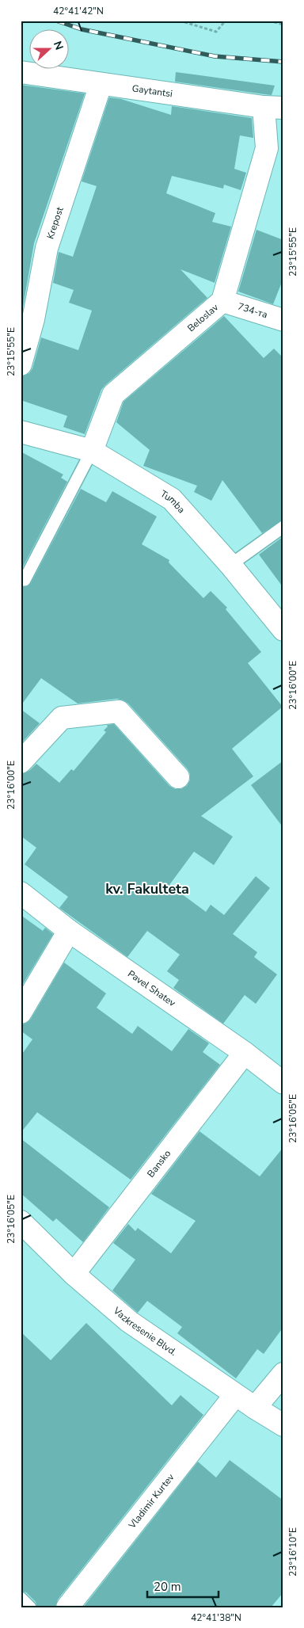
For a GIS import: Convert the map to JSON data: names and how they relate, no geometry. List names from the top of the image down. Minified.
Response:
{"streets":{"street":["Gaytantsi","Krepost","734-та","Beloslav","Tumba","Pavel Shatev","Bansko","Vazkresenie Blvd.","Vladimir Kurtev"]},"crossings":[["Gaytantsi","Krepost"],["Gaytantsi","Beloslav"],["734-та","Beloslav"],["Beloslav","Tumba"],["Pavel Shatev","Bansko"],["Bansko","Vazkresenie Blvd."],["Vazkresenie Blvd.","Vladimir Kurtev"]],"districts":["kv. Fakulteta"],"scale_bar":"20 m","north":"right","coordinates":["42°41'42\"N","23°15'55\"E","23°16'00\"E","23°16'05\"E","23°16'10\"E","42°41'38\"N"]}
